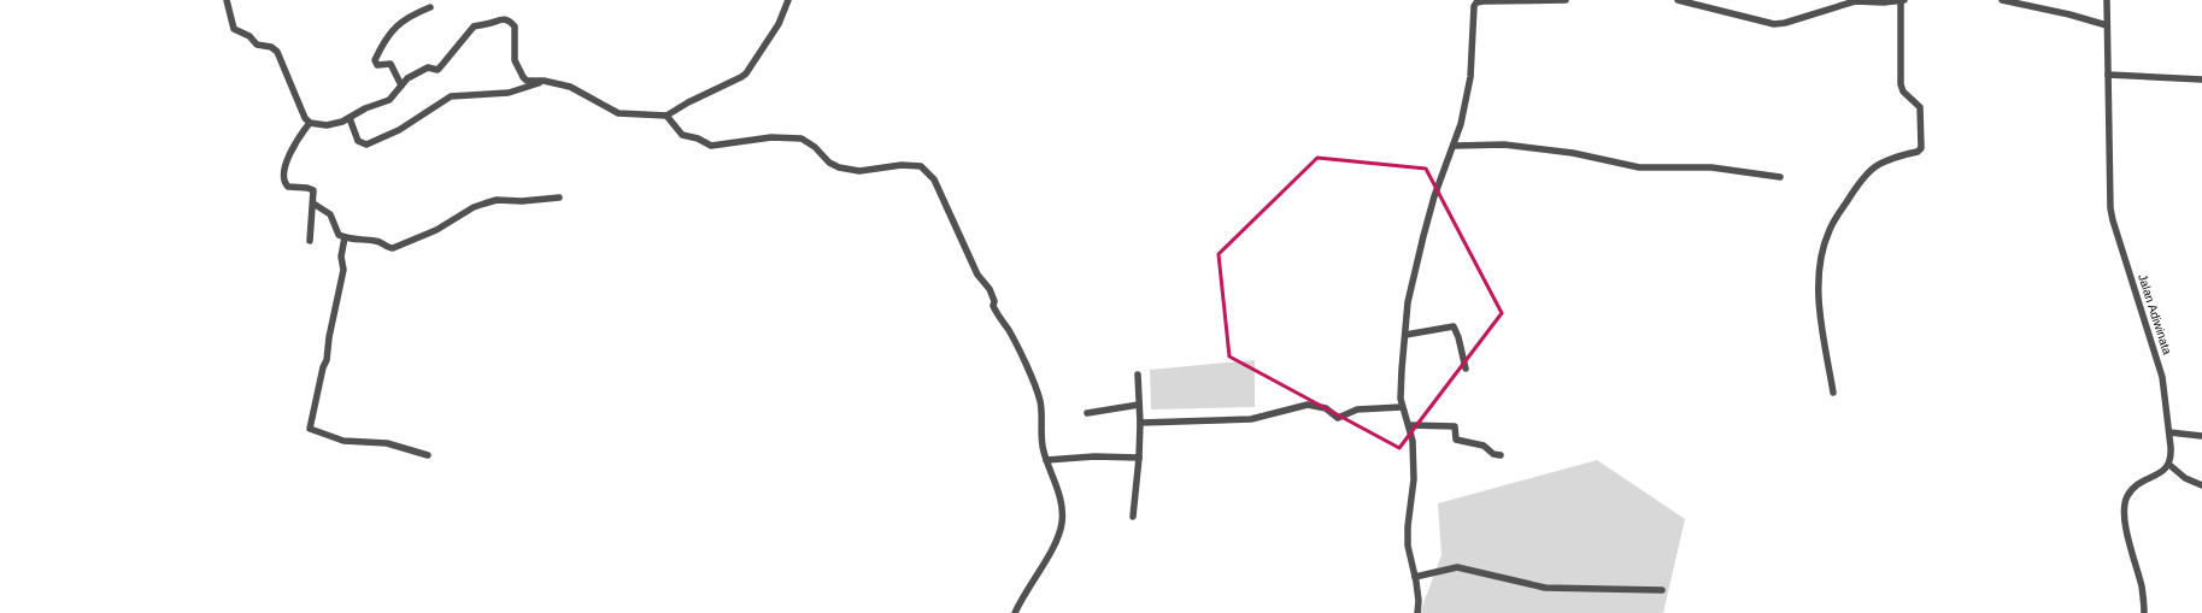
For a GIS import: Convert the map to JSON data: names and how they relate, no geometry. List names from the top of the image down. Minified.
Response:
{"streets":{"street":["Jalan Adiwinata"]}}
